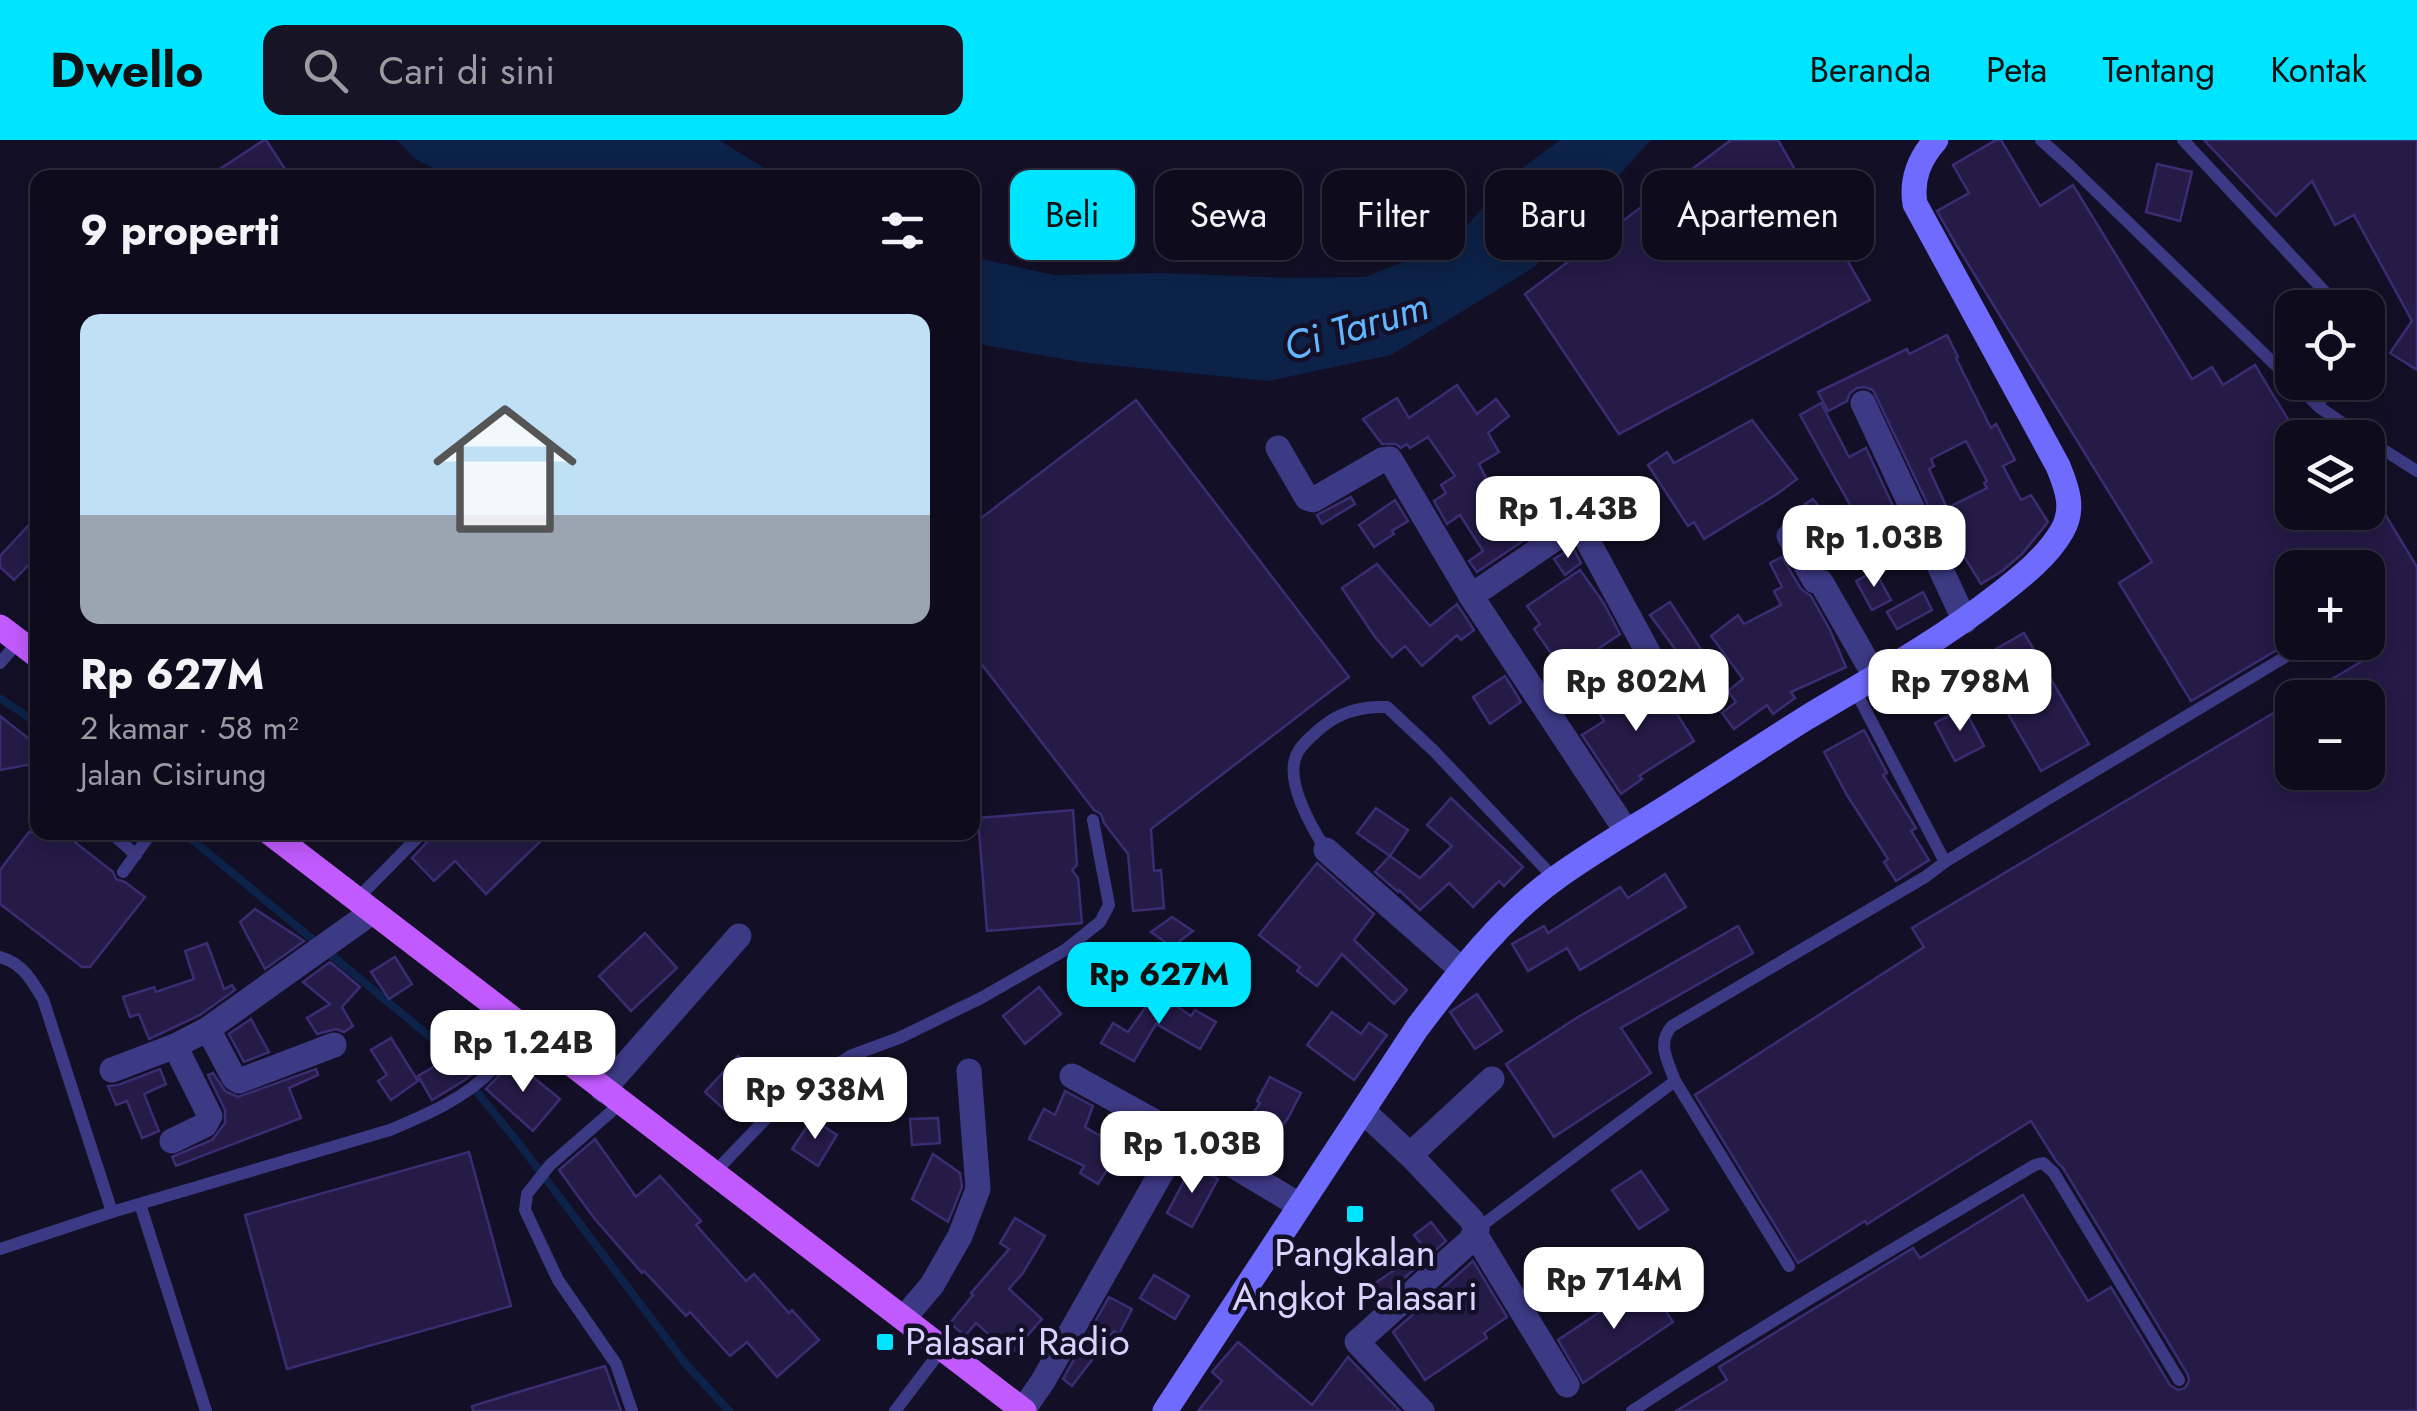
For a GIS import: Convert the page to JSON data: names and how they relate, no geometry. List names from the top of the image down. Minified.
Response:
{"water":["Ci Tarum"],"places":{"transit":["Pangkalan Angkot Palasari","Palasari Radio"]},"page":{"header":"Dwello","search":"Cari di sini","nav":["Beranda","Peta","Tentang","Kontak"],"chip":["Beli","Sewa","Filter","Baru","Apartemen"],"heading":"9 properti","map_buttons":["+","−"],"list":[{"name":"Rp 627M","note":"2 kamar · 58 m² · Jalan Cisirung"}],"price":["Rp 1.43B","Rp 1.03B","Rp 802M","Rp 798M","Rp 627M","Rp 1.24B","Rp 938M","Rp 1.03B","Rp 714M"]}}
